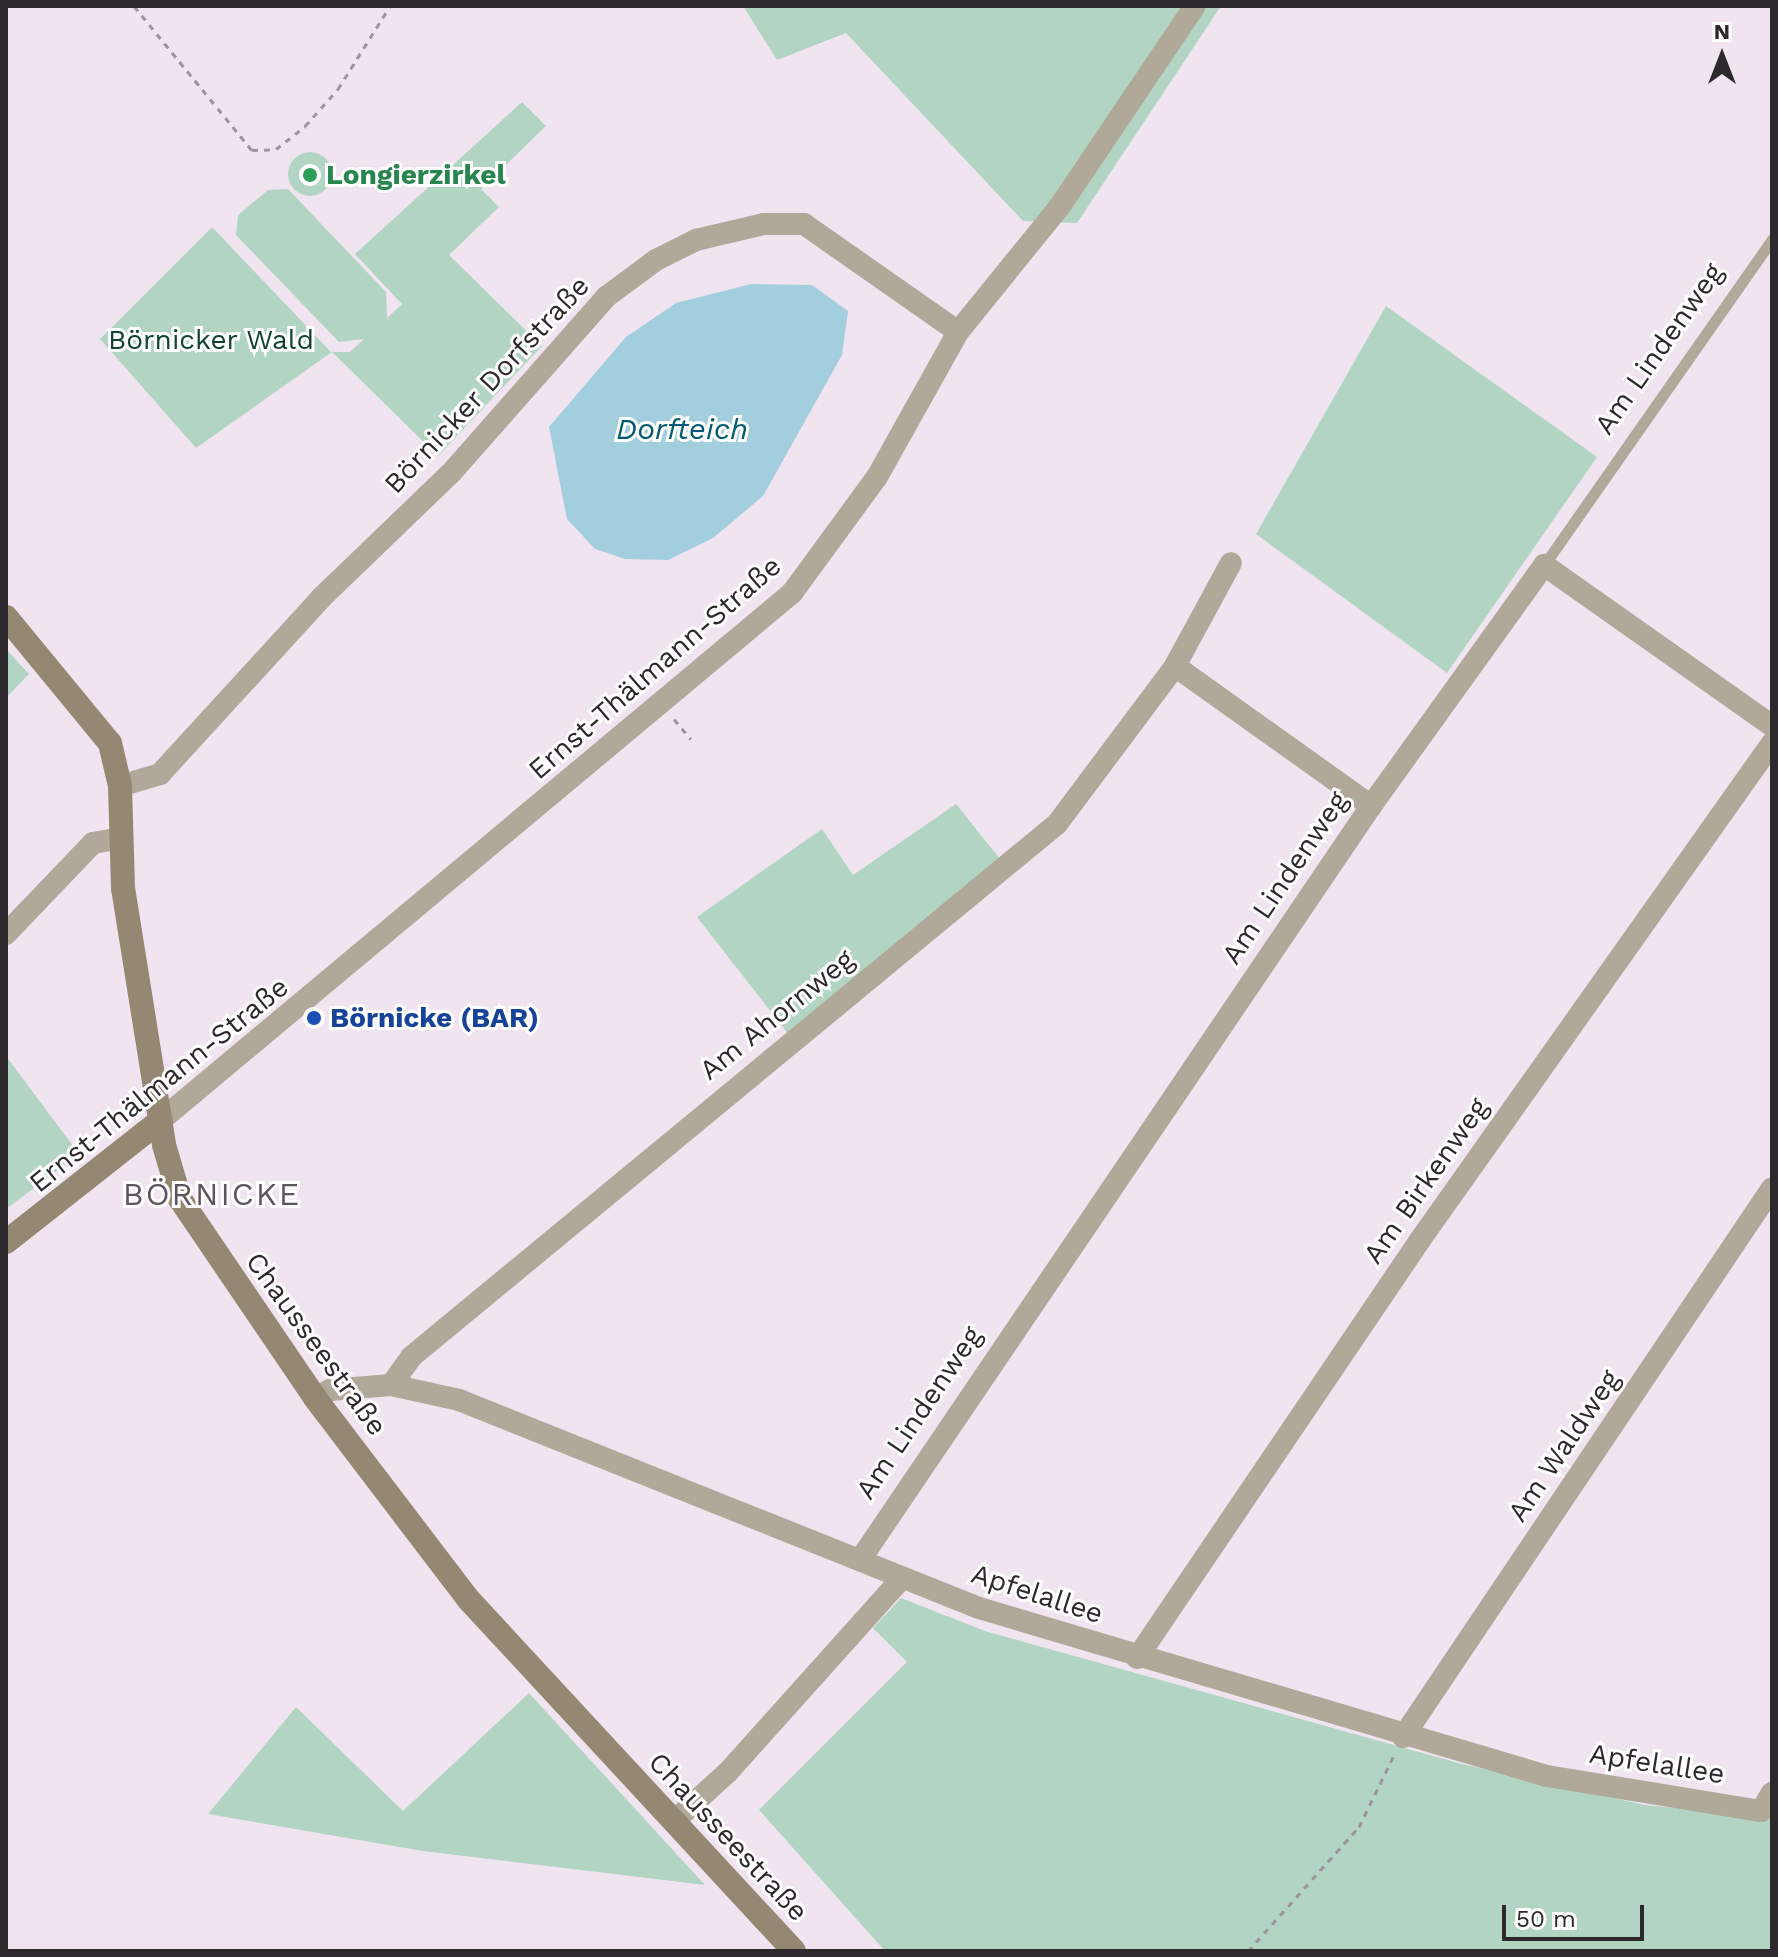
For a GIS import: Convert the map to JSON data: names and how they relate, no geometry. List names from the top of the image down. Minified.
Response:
{"streets":{"main road":["Ernst-Thälmann-Straße","Chausseestraße"],"street":["Am Lindenweg","Börnicker Dorfstraße","Am Ahornweg","Am Birkenweg","Am Waldweg","Apfelallee"]},"crossings":[["Am Lindenweg","Apfelallee"],["Börnicker Dorfstraße","Ernst-Thälmann-Straße"],["Börnicker Dorfstraße","Chausseestraße"],["Ernst-Thälmann-Straße","Chausseestraße"],["Am Ahornweg","Apfelallee"],["Am Birkenweg","Apfelallee"],["Chausseestraße","Apfelallee"],["Am Waldweg","Apfelallee"]],"districts":["BÖRNICKE"],"water":["Dorfteich"],"parks":["Börnicker Wald"],"places":["Longierzirkel","Börnicke (BAR)"],"scale_bar":"50 m","north":"top"}
